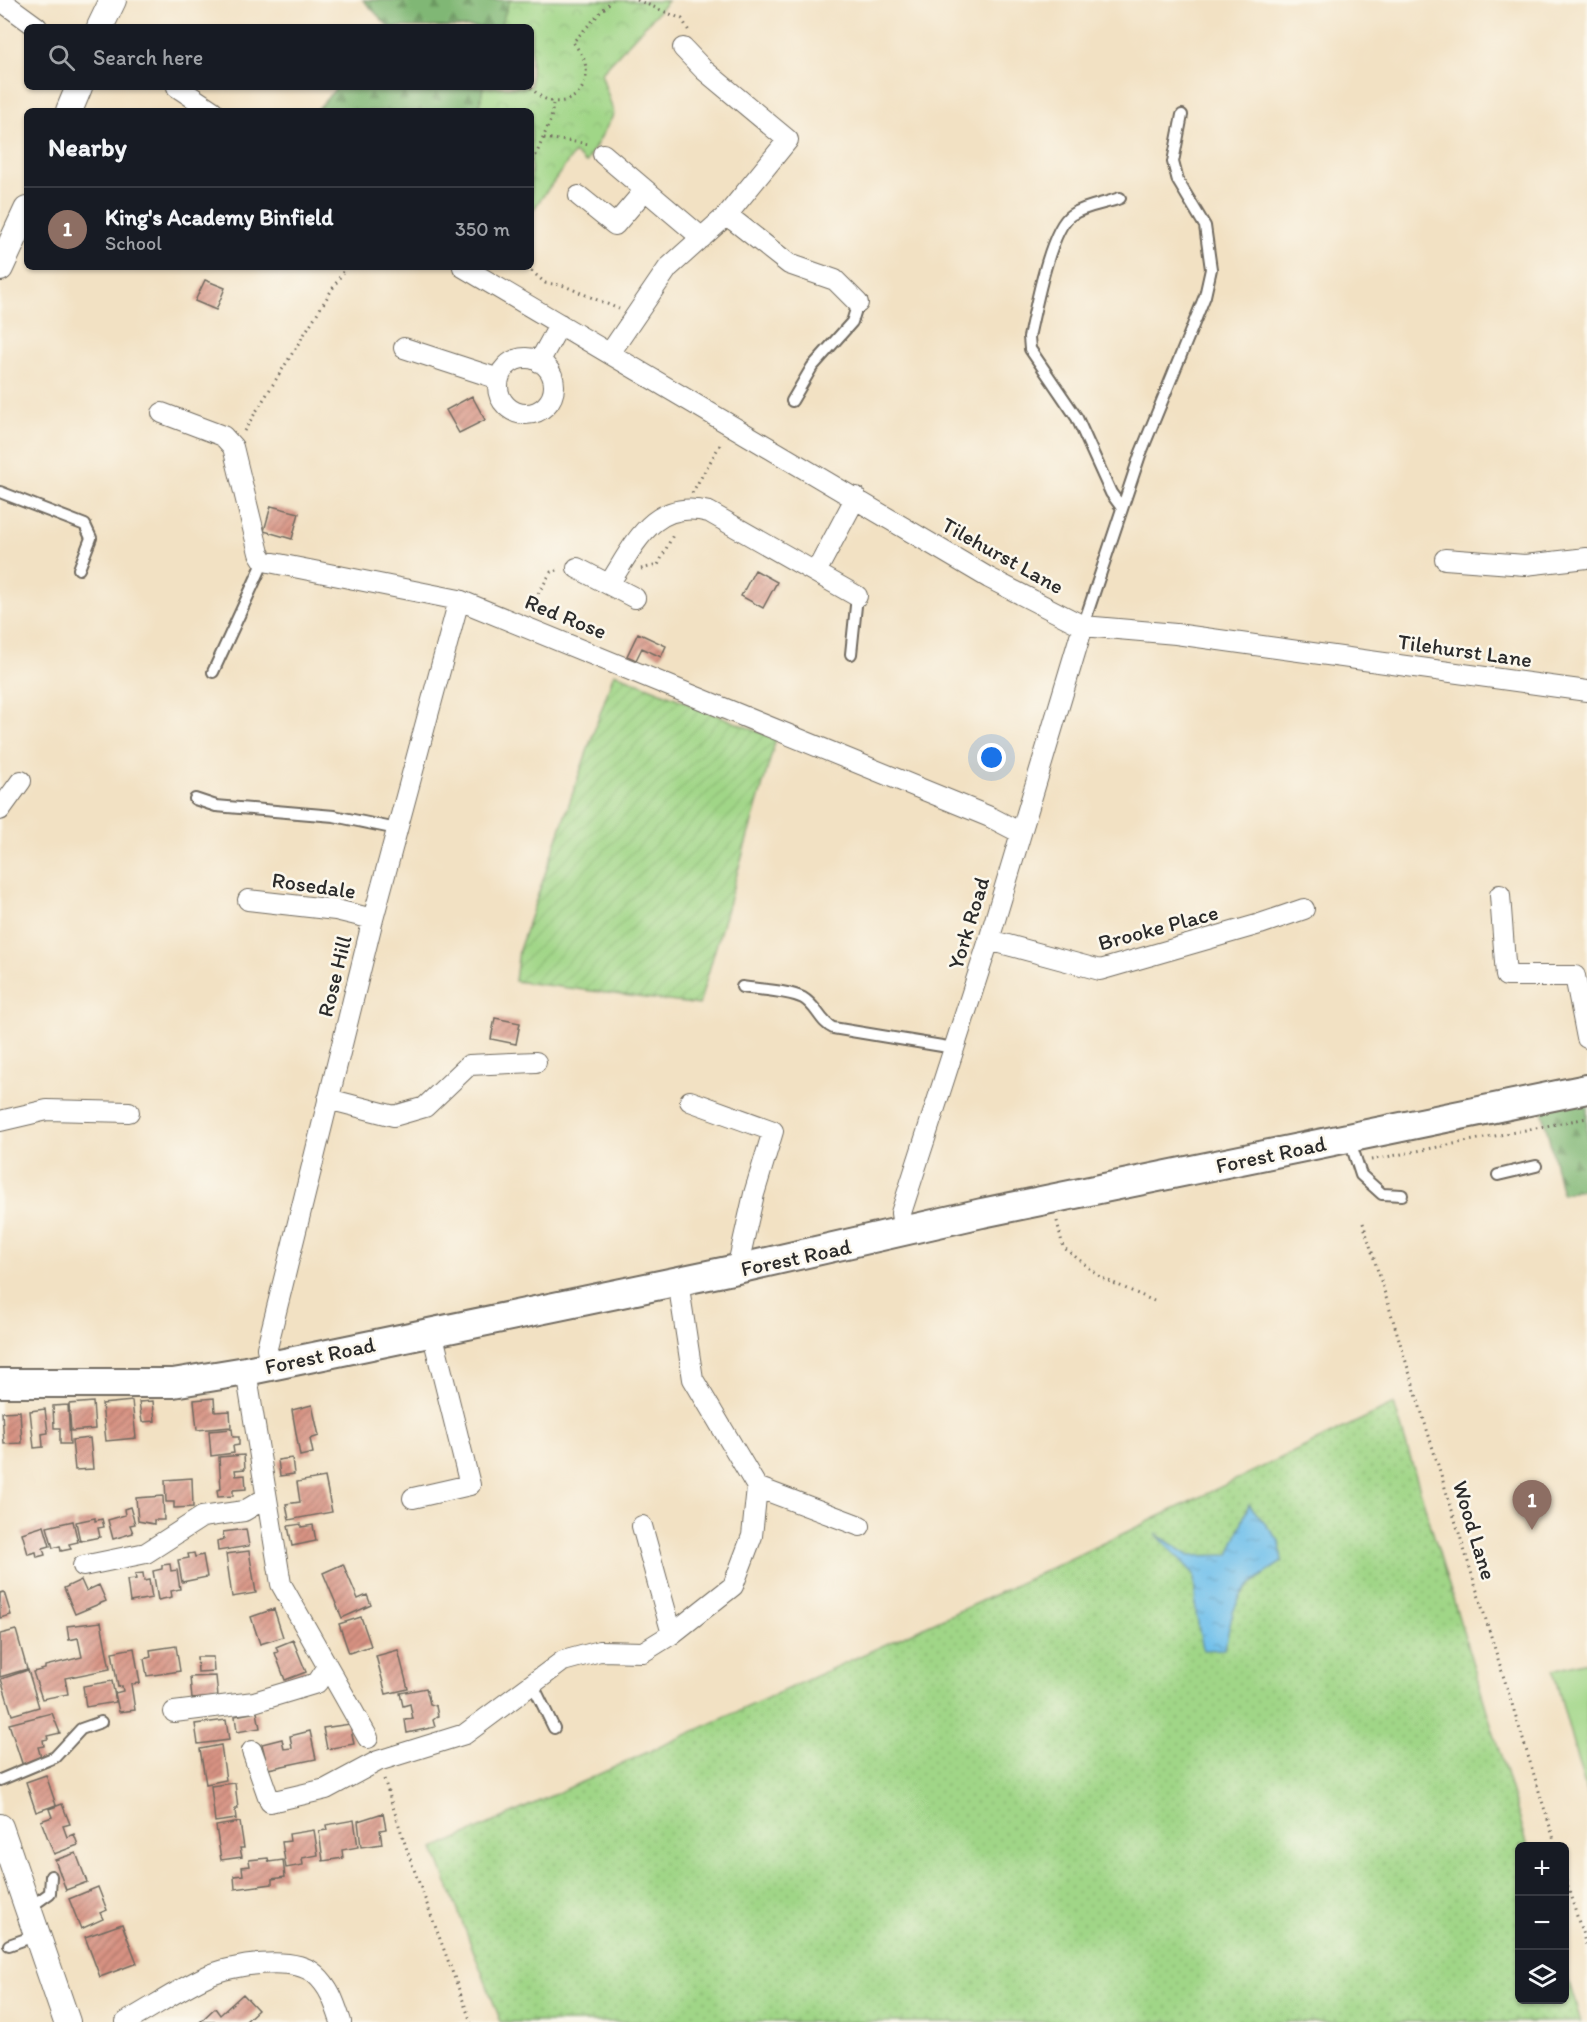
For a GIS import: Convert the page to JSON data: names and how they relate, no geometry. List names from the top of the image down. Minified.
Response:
{"streets":{"main road":["Forest Road"],"street":["Tilehurst Lane","Red Rose","Rosedale","York Road","Brooke Place","Rose Hill"],"path":["Wood Lane"]},"crossings":[["Tilehurst Lane","York Road"],["Red Rose","York Road"],["Red Rose","Rose Hill"],["Rosedale","Rose Hill"],["York Road","Brooke Place"],["York Road","Forest Road"],["Rose Hill","Forest Road"]],"page":{"search":"Search here","heading":"Nearby","list":[{"mark":"1","name":"King's Academy Binfield","note":"School","value":"350 m"}],"pins":"1","map_buttons":["+","−"]}}
